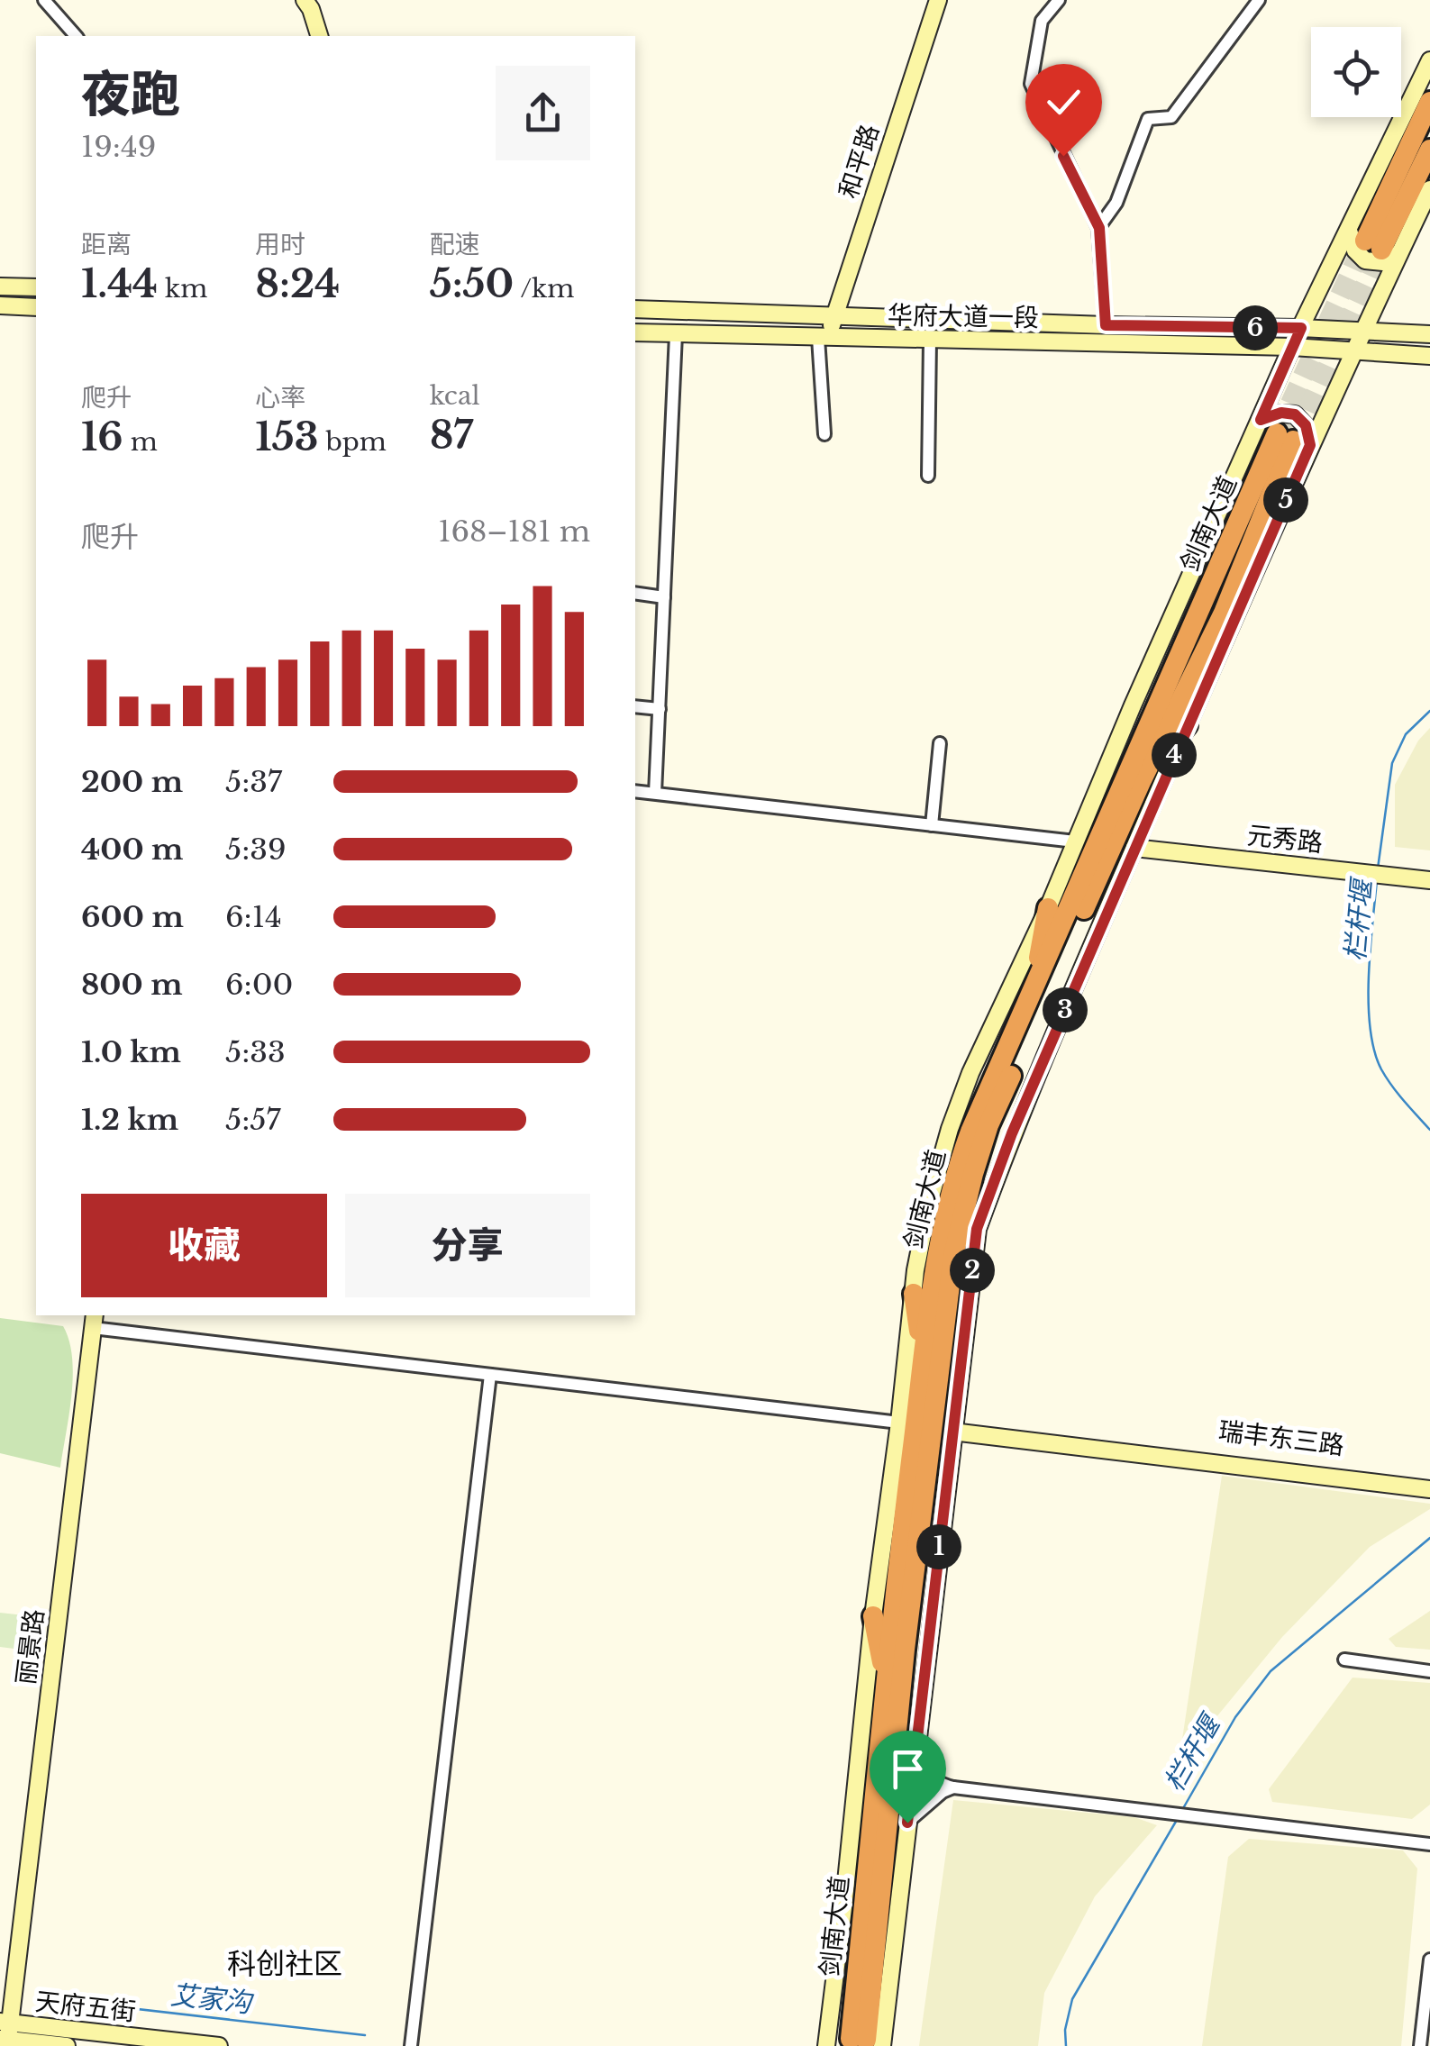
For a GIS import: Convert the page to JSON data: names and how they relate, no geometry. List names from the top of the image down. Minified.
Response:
{"streets":{"highway":["剑南大道"],"main road":["和平路","华府大道一段","元秀路","瑞丰东三路","丽景路","天府五街"]},"crossings":[["和平路","华府大道一段"],["丽景路","天府五街"]],"districts":["科创社区"],"water":["栏杆堰","艾家沟"],"page":{"heading":["夜跑","19:49"],"stats":[["距离","1.44 km"],["用时","8:24"],["配速","5:50 /km"],["爬升","16 m"],["心率","153 bpm"],["kcal","87"]],"pins":["6","5","4","3","2","1"],"chart":["爬升","168–181 m"],"list":[{"name":"200 m","note":"5:37"},{"name":"400 m","note":"5:39"},{"name":"600 m","note":"6:14"},{"name":"800 m","note":"6:00"},{"name":"1.0 km","note":"5:33"},{"name":"1.2 km","note":"5:57"}],"buttons":["收藏","分享"]}}
